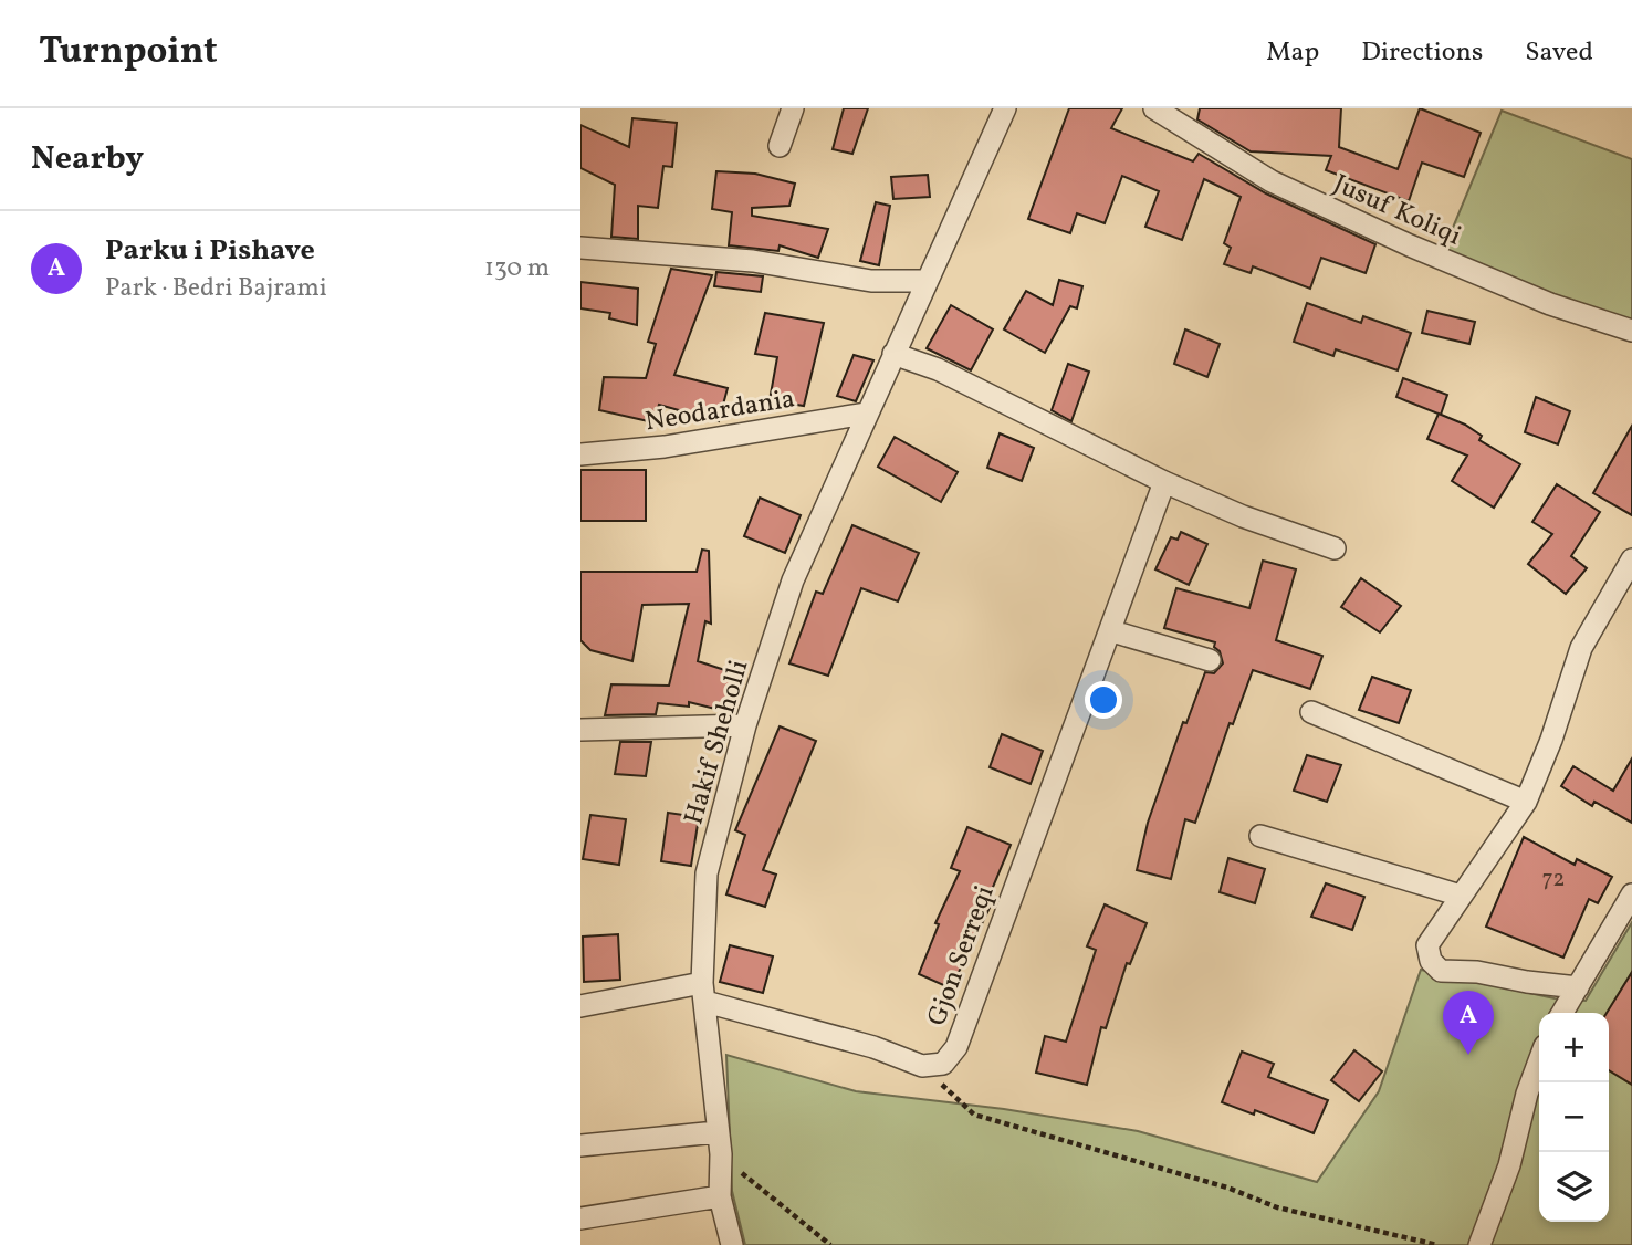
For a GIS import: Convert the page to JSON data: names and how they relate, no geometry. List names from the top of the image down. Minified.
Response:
{"streets":{"street":["Jusuf Koliqi","Neodardania","Hakif Sheholli","Gjon Serreqi"]},"crossings":[["Neodardania","Hakif Sheholli"]],"house_numbers":["72"],"page":{"header":"Turnpoint","nav":["Map","Directions","Saved"],"heading":"Nearby","list":[{"mark":"A","name":"Parku i Pishave","note":"Park · Bedri Bajrami","value":"130 m"}],"pins":"A","map_buttons":["+","−"]}}
